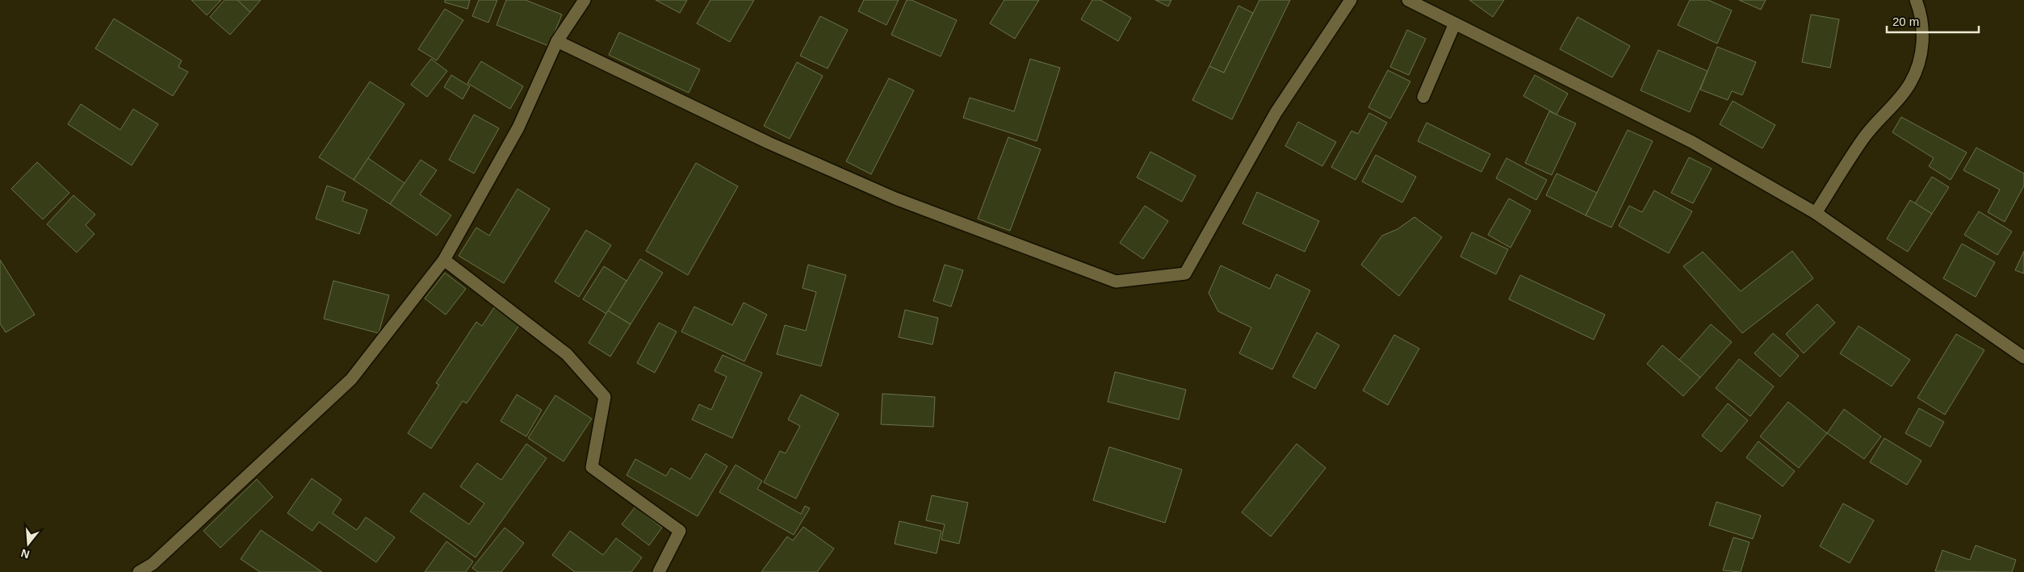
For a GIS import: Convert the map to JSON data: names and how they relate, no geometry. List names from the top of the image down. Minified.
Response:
{"scale_bar":"20 m","north":"bottom"}
